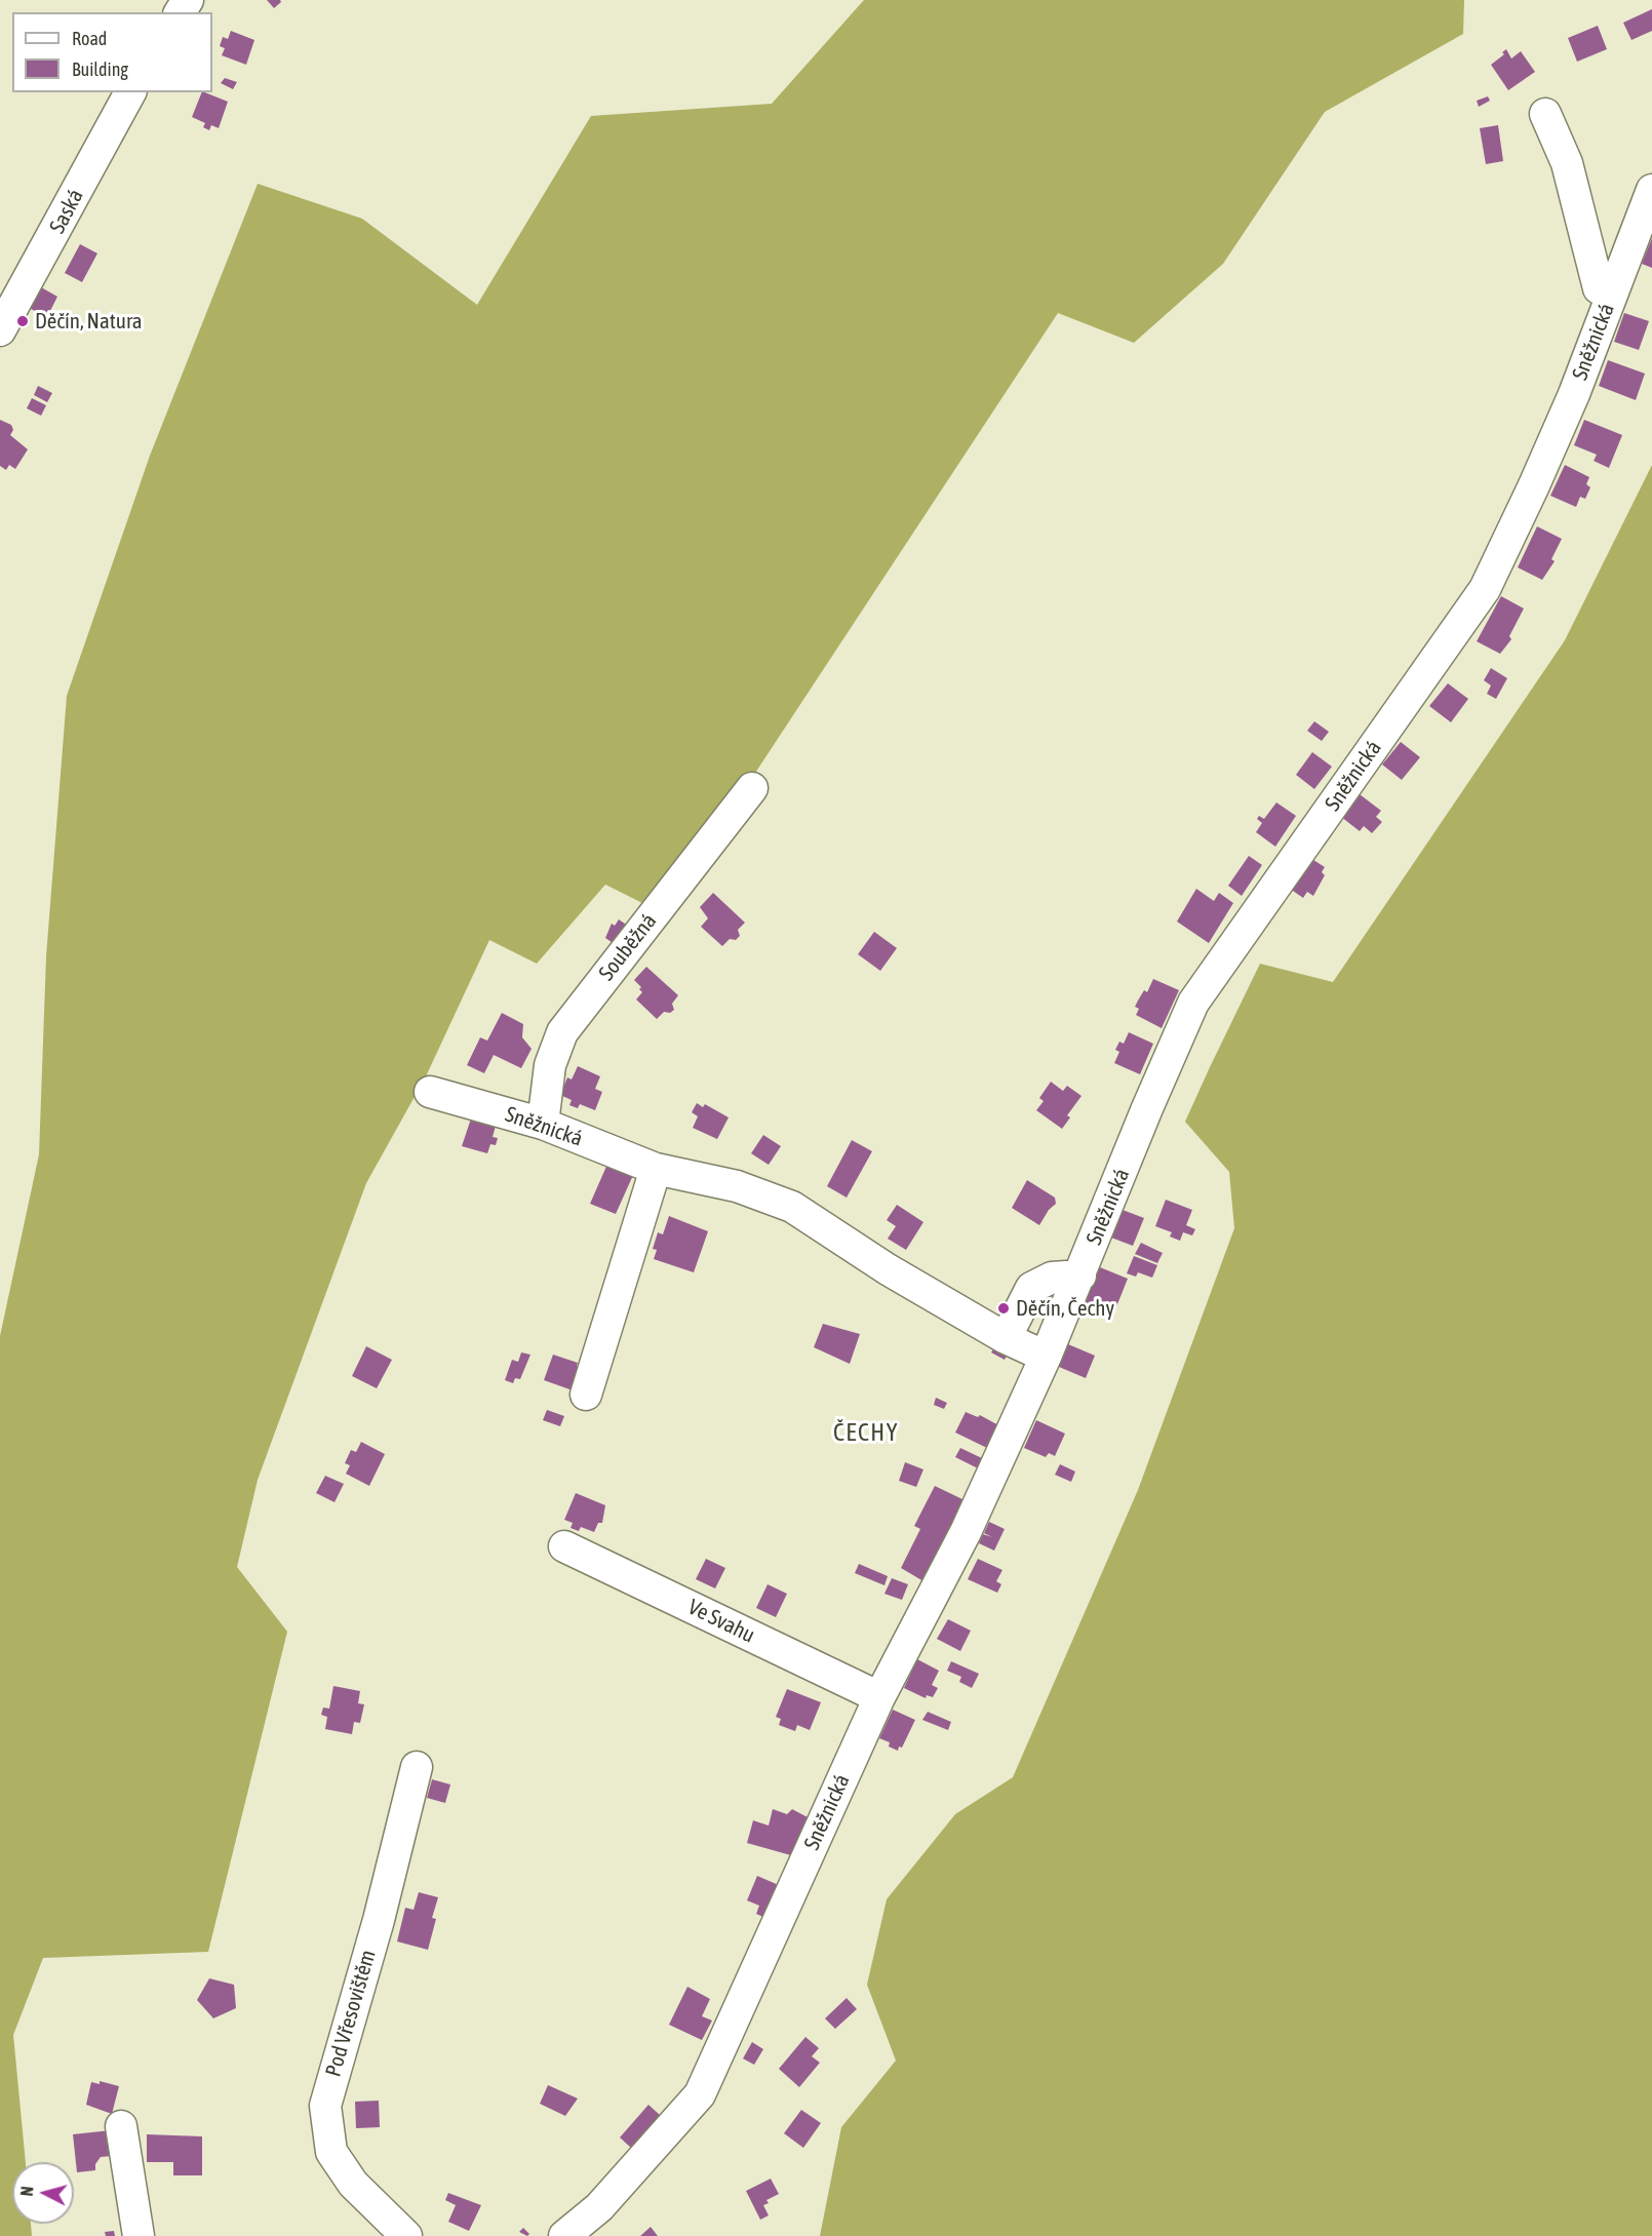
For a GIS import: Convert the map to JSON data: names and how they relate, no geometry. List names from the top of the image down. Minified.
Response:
{"streets":{"street":["Saská","Sněžnická","Souběžná","Ve Svahu","Pod Vřesovištěm"]},"crossings":[["Sněžnická","Souběžná"],["Sněžnická","Ve Svahu"]],"districts":["ČECHY"],"places":["Děčín, Natura","Děčín, Čechy"],"legend":["Road","Building"],"north":"left"}
